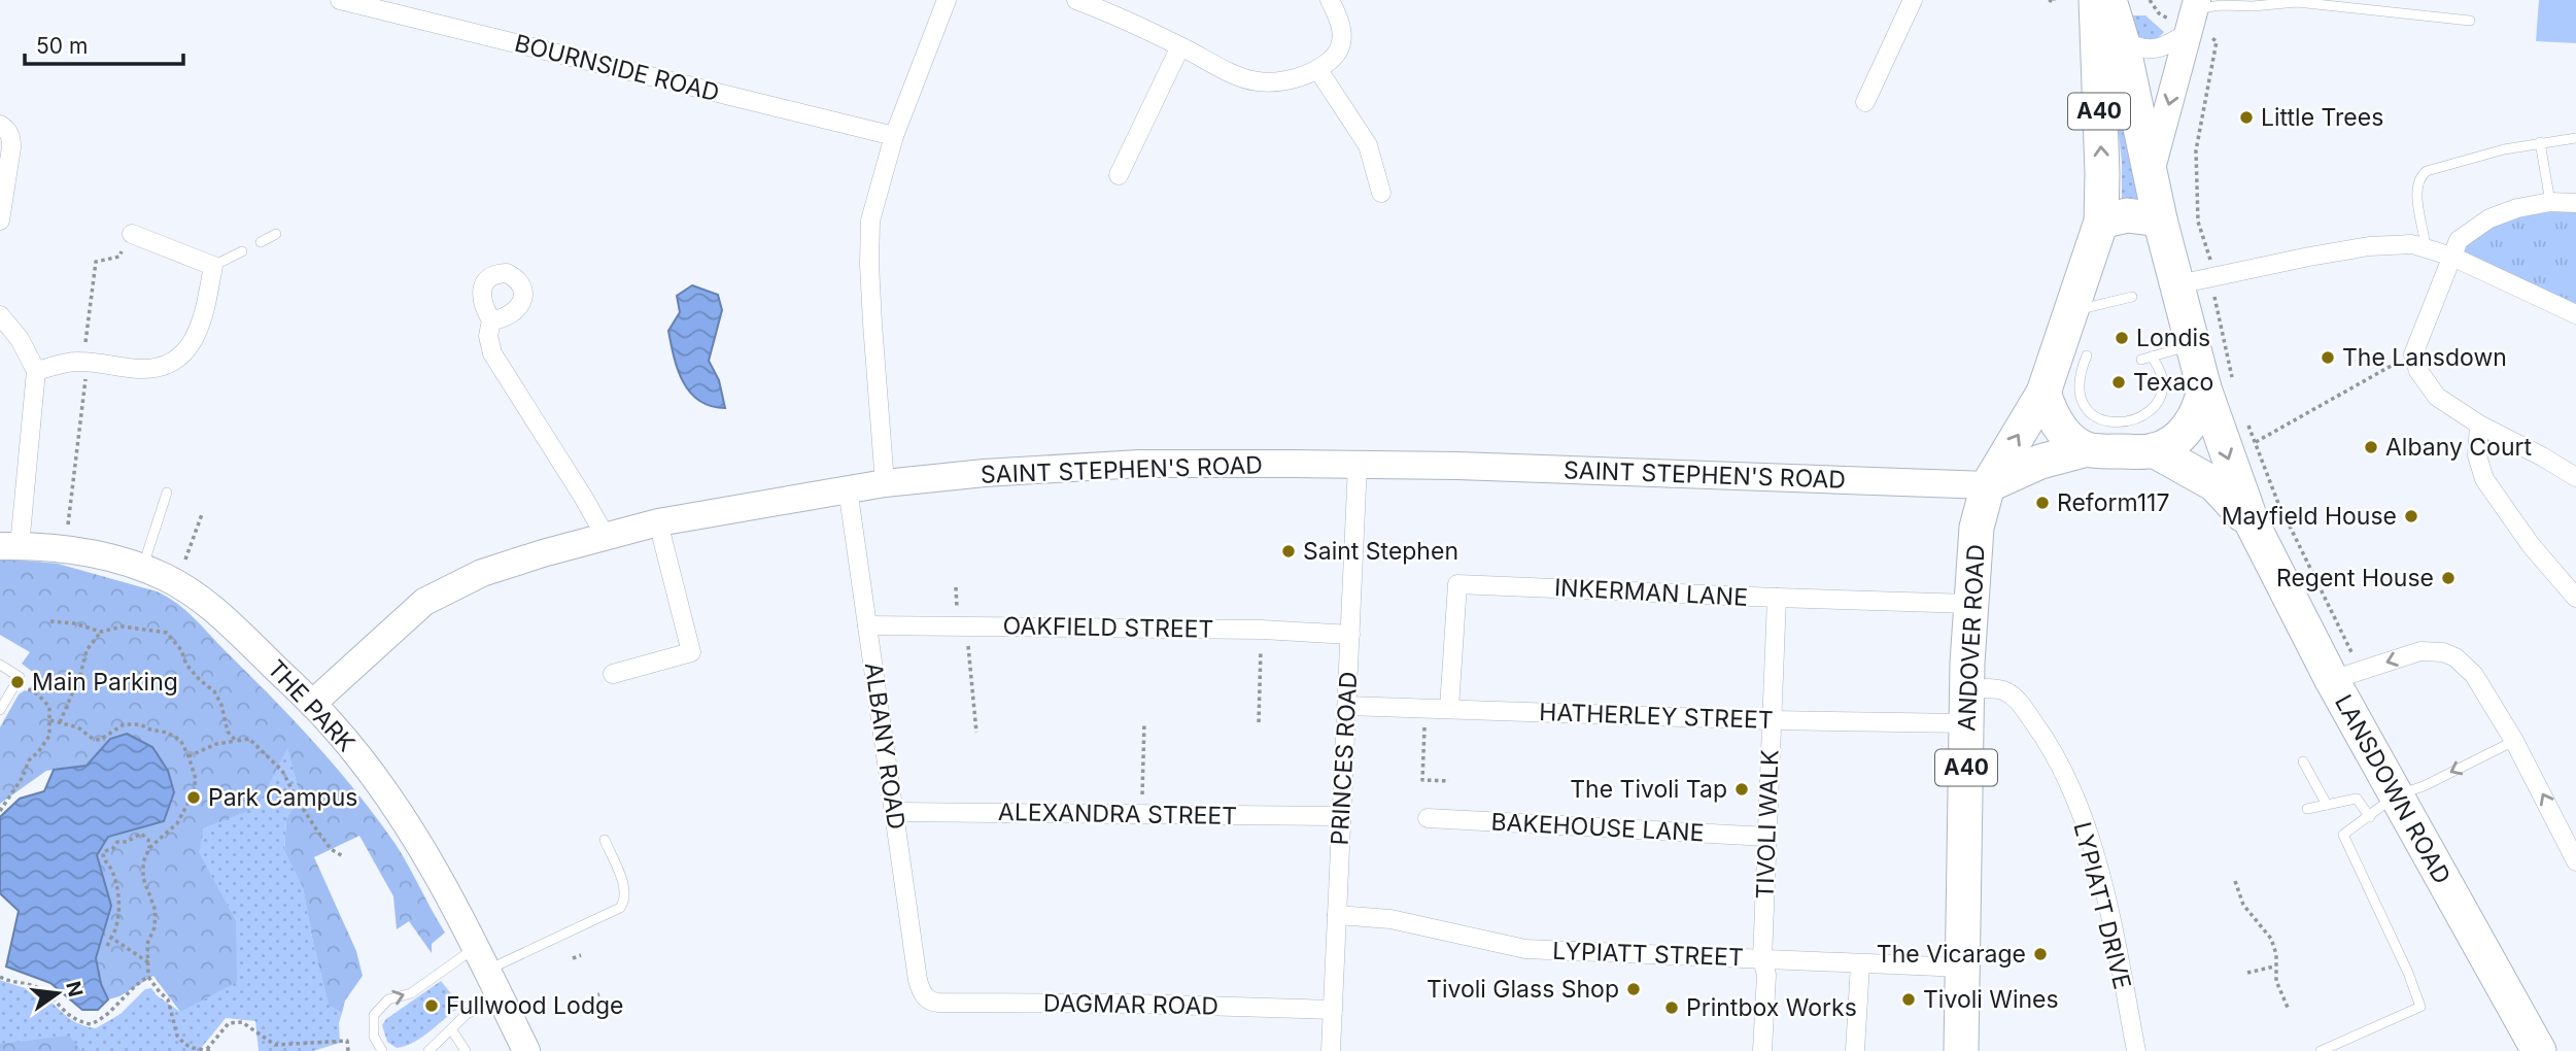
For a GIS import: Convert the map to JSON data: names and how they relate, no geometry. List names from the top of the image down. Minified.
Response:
{"streets":{"highway":["A40","ANDOVER ROAD","LANSDOWN ROAD"],"street":["BOURNSIDE ROAD","SAINT STEPHEN'S ROAD","INKERMAN LANE","OAKFIELD STREET","THE PARK","HATHERLEY STREET","ALBANY ROAD","PRINCES ROAD","ALEXANDRA STREET","TIVOLI WALK","BAKEHOUSE LANE","LYPIATT DRIVE","LYPIATT STREET","DAGMAR ROAD"]},"crossings":[["A40","ANDOVER ROAD"],["A40","LANSDOWN ROAD"],["SAINT STEPHEN'S ROAD","ANDOVER ROAD"],["SAINT STEPHEN'S ROAD","THE PARK"],["SAINT STEPHEN'S ROAD","ALBANY ROAD"],["SAINT STEPHEN'S ROAD","PRINCES ROAD"],["INKERMAN LANE","ANDOVER ROAD"],["INKERMAN LANE","HATHERLEY STREET"],["INKERMAN LANE","TIVOLI WALK"],["OAKFIELD STREET","ALBANY ROAD"],["OAKFIELD STREET","PRINCES ROAD"],["ANDOVER ROAD","HATHERLEY STREET"],["ANDOVER ROAD","LYPIATT DRIVE"],["ANDOVER ROAD","LYPIATT STREET"],["HATHERLEY STREET","PRINCES ROAD"],["HATHERLEY STREET","TIVOLI WALK"],["HATHERLEY STREET","LYPIATT DRIVE"],["ALBANY ROAD","ALEXANDRA STREET"],["ALBANY ROAD","DAGMAR ROAD"],["PRINCES ROAD","ALEXANDRA STREET"],["PRINCES ROAD","LYPIATT STREET"],["PRINCES ROAD","DAGMAR ROAD"],["TIVOLI WALK","BAKEHOUSE LANE"],["TIVOLI WALK","LYPIATT STREET"]],"places":["Little Trees","Londis","The Lansdown","Texaco","Albany Court","Reform117","Mayfield House","Saint Stephen","Regent House","Main Parking","The Tivoli Tap","Park Campus","The Vicarage","Tivoli Glass Shop","Tivoli Wines","Fullwood Lodge","Printbox Works"],"scale_bar":"50 m","north":"right"}
